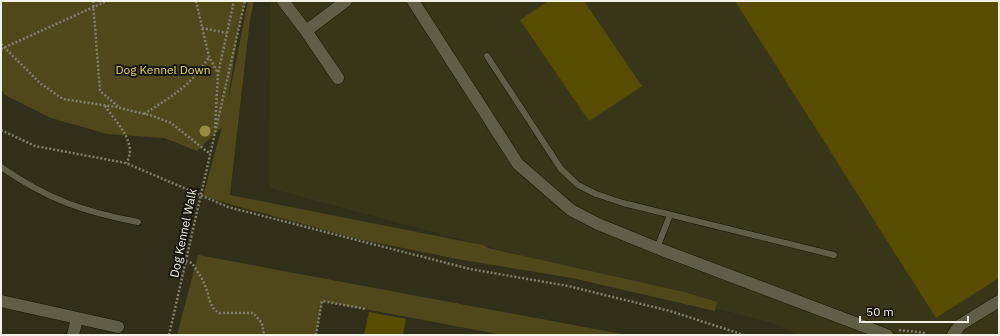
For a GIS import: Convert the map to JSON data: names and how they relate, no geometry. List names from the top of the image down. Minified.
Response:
{"streets":{"path":["Dog Kennel Walk"]},"parks":["Dog Kennel Down"],"scale_bar":"50 m"}
